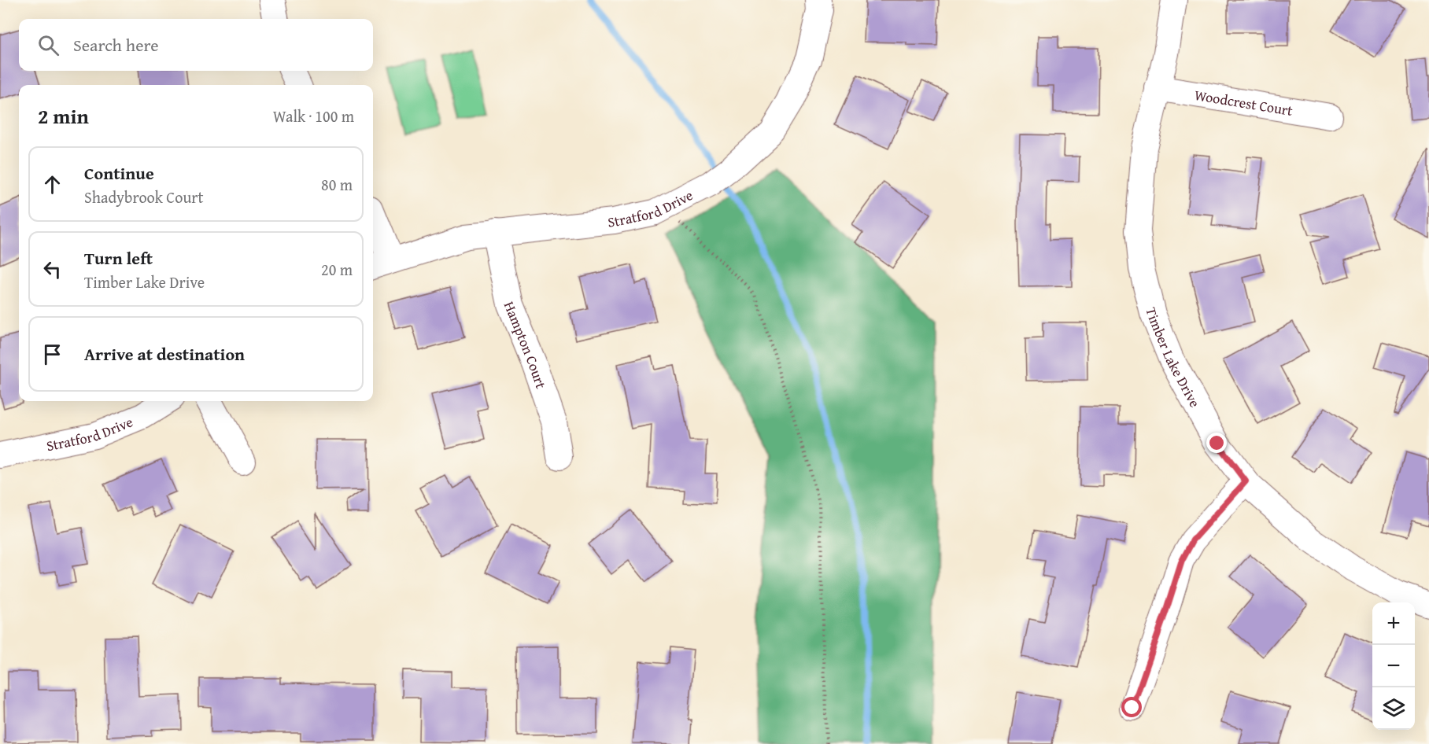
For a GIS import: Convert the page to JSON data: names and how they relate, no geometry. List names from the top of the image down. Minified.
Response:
{"streets":{"street":["Woodcrest Court","Stratford Drive","Hampton Court","Timber Lake Drive"]},"crossings":[["Woodcrest Court","Timber Lake Drive"],["Stratford Drive","Hampton Court"]],"page":{"search":"Search here","heading":["2 min","Walk · 100 m"],"list":[["Continue","Shadybrook Court","80 m"],["Turn left","Timber Lake Drive","20 m"],"Arrive at destination"],"map_buttons":["+","−"]}}
